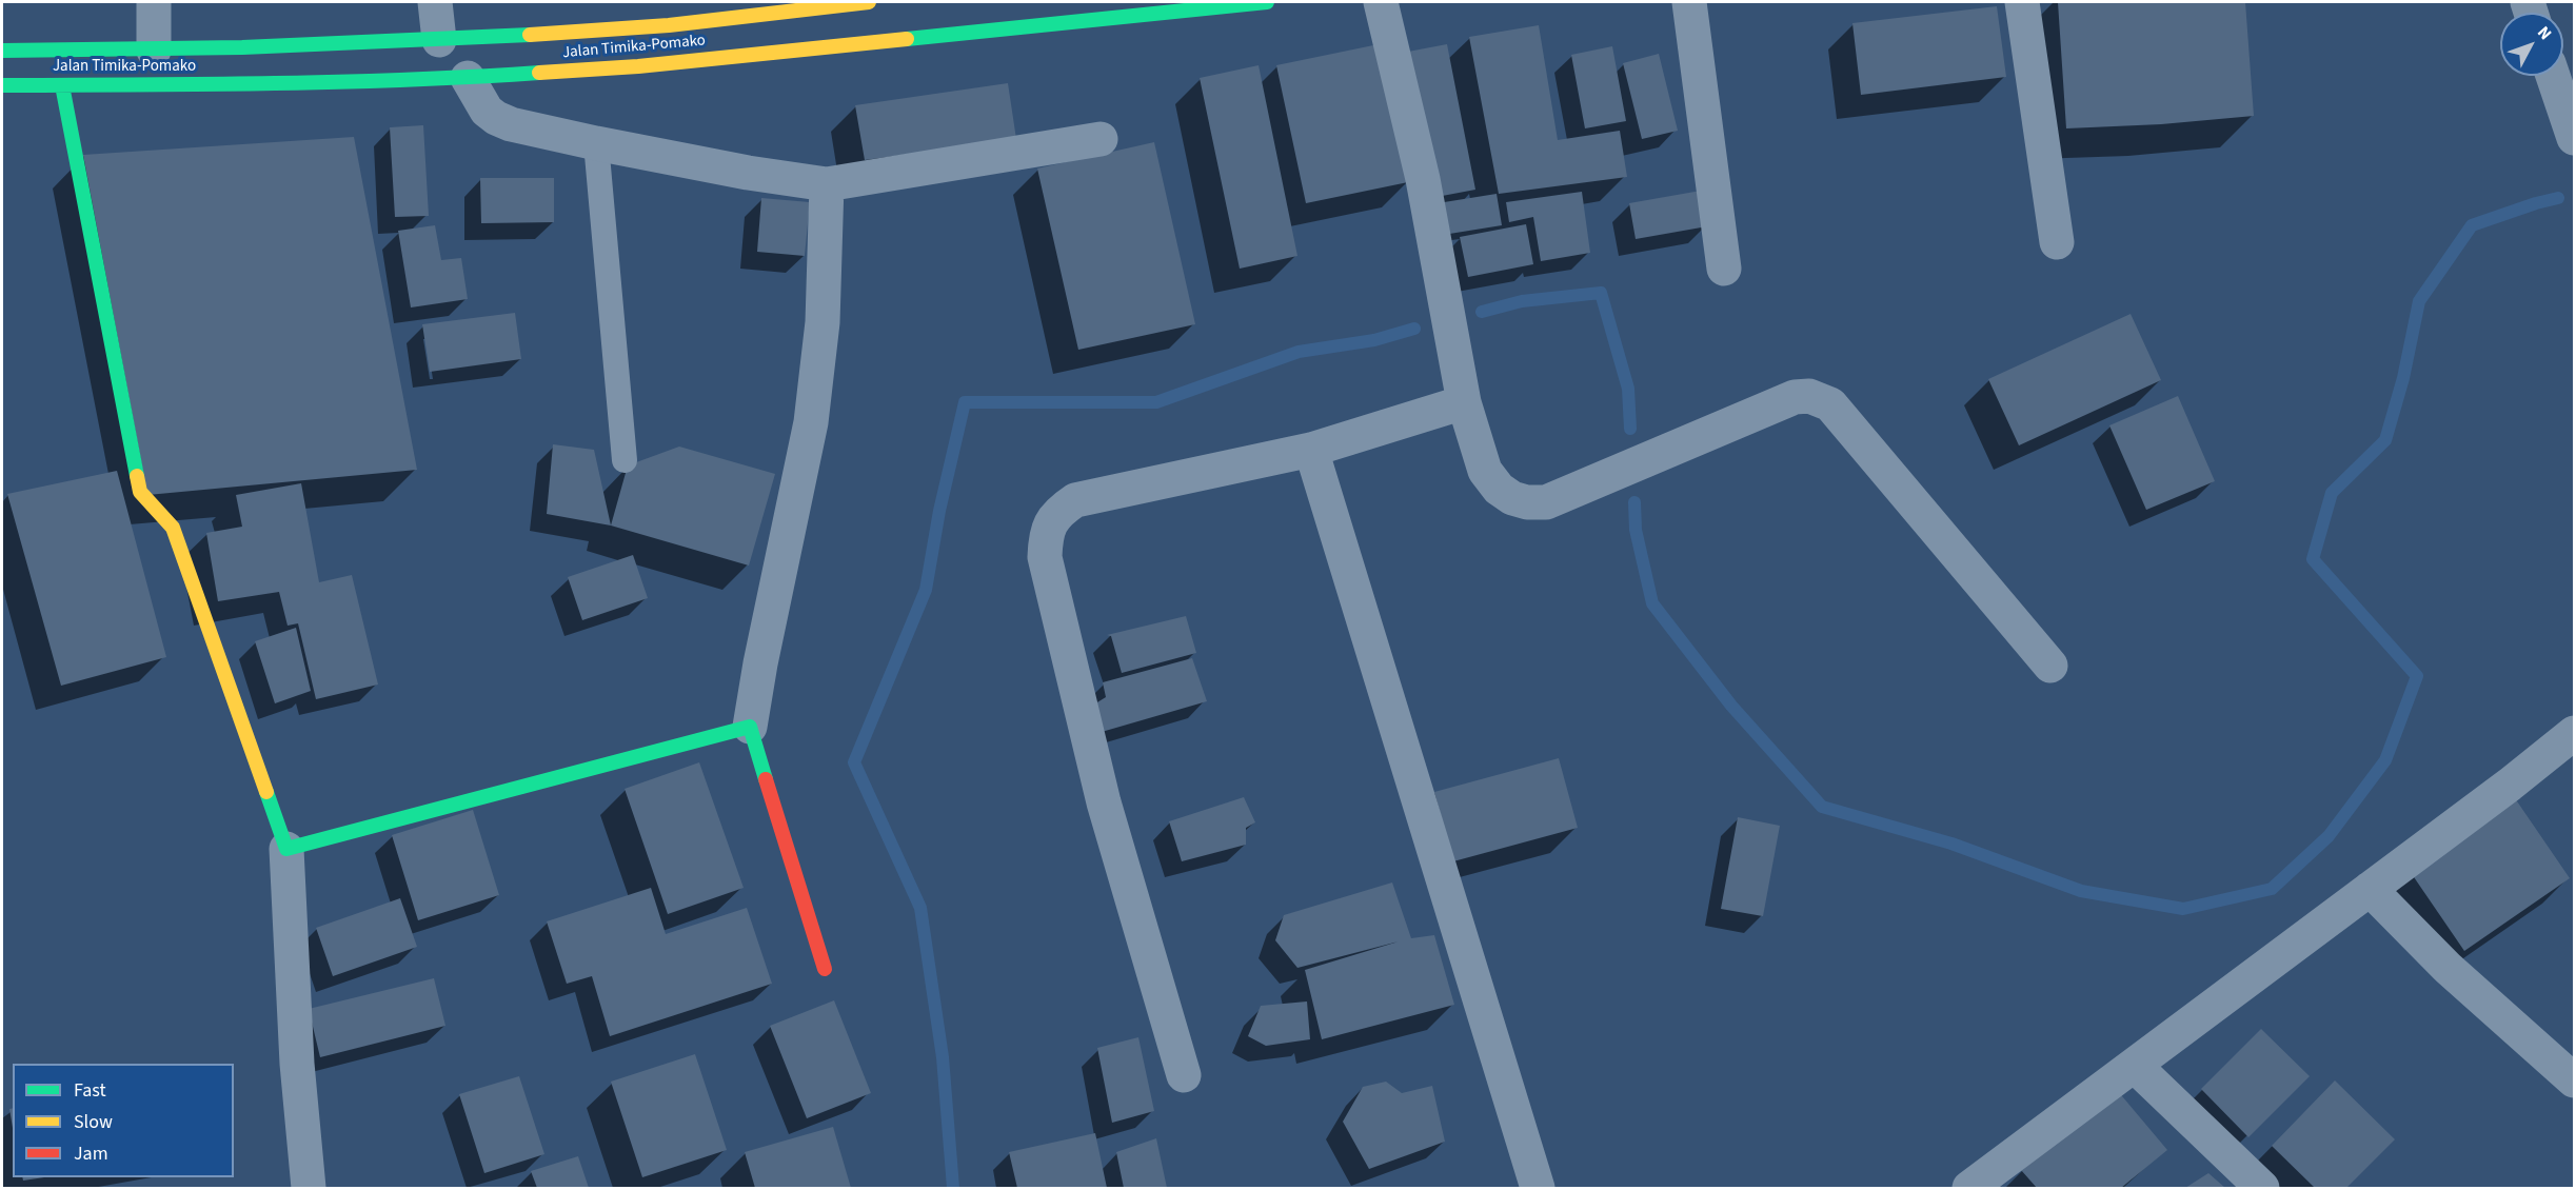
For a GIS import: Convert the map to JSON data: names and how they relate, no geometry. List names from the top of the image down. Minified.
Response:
{"streets":{"main road":["Jalan Timika-Pomako"]},"legend":["Fast","Slow","Jam"],"north":"top right"}
